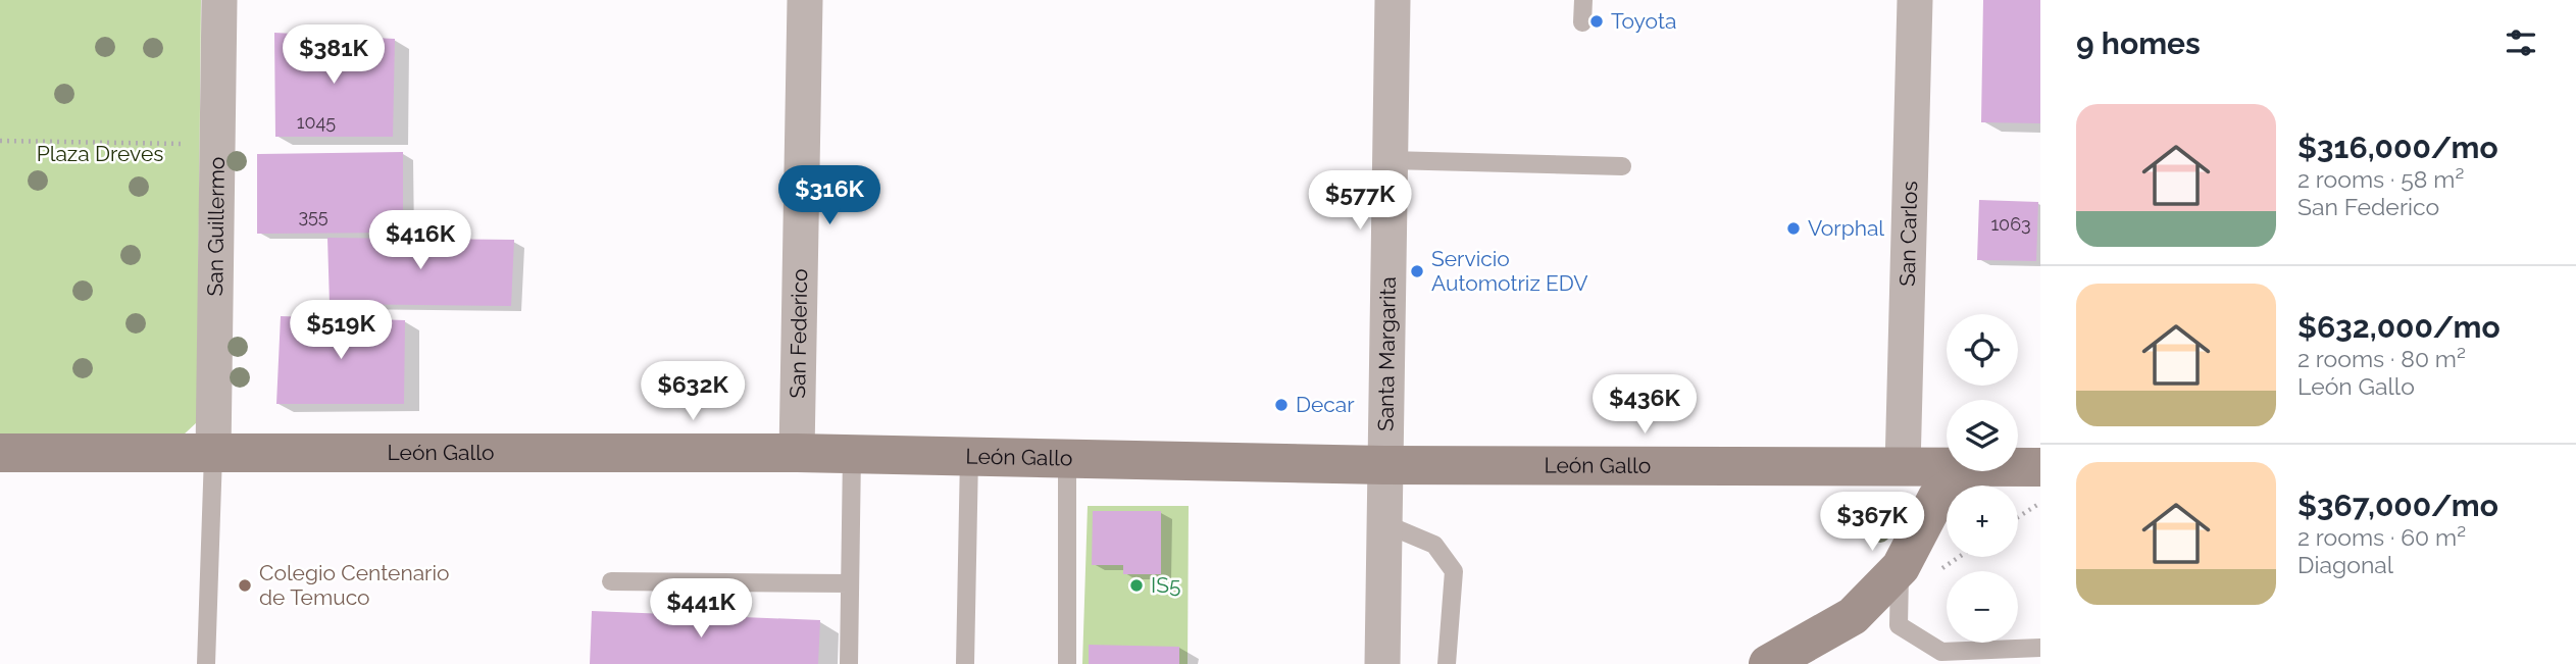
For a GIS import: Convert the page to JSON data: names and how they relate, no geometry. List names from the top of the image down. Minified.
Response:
{"streets":{"street":["San Guillermo","San Carlos","San Federico","Santa Margarita","León Gallo"]},"crossings":[["San Guillermo","León Gallo"],["San Carlos","León Gallo"],["San Federico","León Gallo"],["Santa Margarita","León Gallo"]],"parks":["Plaza Dreves"],"places":["Toyota","Vorphal","Servicio Automotriz EDV","Decar","Colegio Centenario de Temuco","IS5"],"house_numbers":["1045","355","1063"],"page":{"heading":"9 homes","price":["$381K","$316K","$577K","$416K","$519K","$632K","$436K","$367K","$441K"],"list":[{"name":"$316,000/mo","note":"2 rooms · 58 m² · San Federico"},{"name":"$632,000/mo","note":"2 rooms · 80 m² · León Gallo"},{"name":"$367,000/mo","note":"2 rooms · 60 m² · Diagonal"}],"map_buttons":["+","−"]}}
